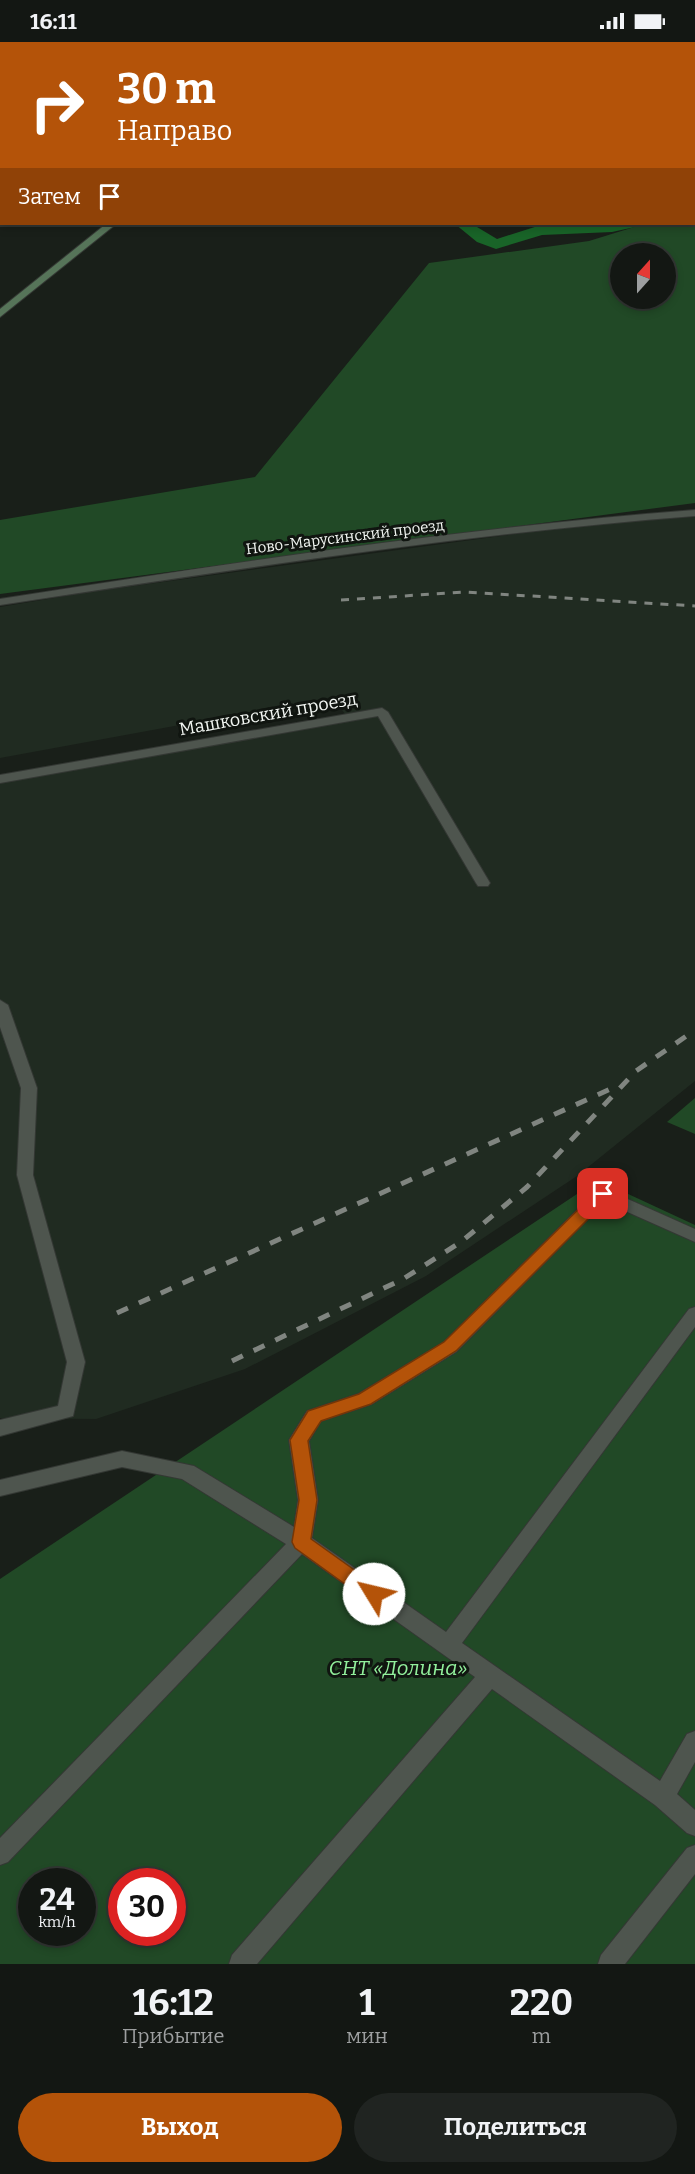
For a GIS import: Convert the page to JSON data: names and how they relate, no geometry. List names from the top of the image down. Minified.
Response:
{"streets":{"street":["Ново-Марусинский проезд","Машковский проезд"]},"parks":["СНТ «Долина»"],"north":"top","page":{"status":"16:11","turn":["30 m","Направо"],"then":"Затем","speed":"24 km/h","limit":"30","eta":["16:12","Прибытие","1","мин","220","m"],"buttons":["Выход","Поделиться"]}}
